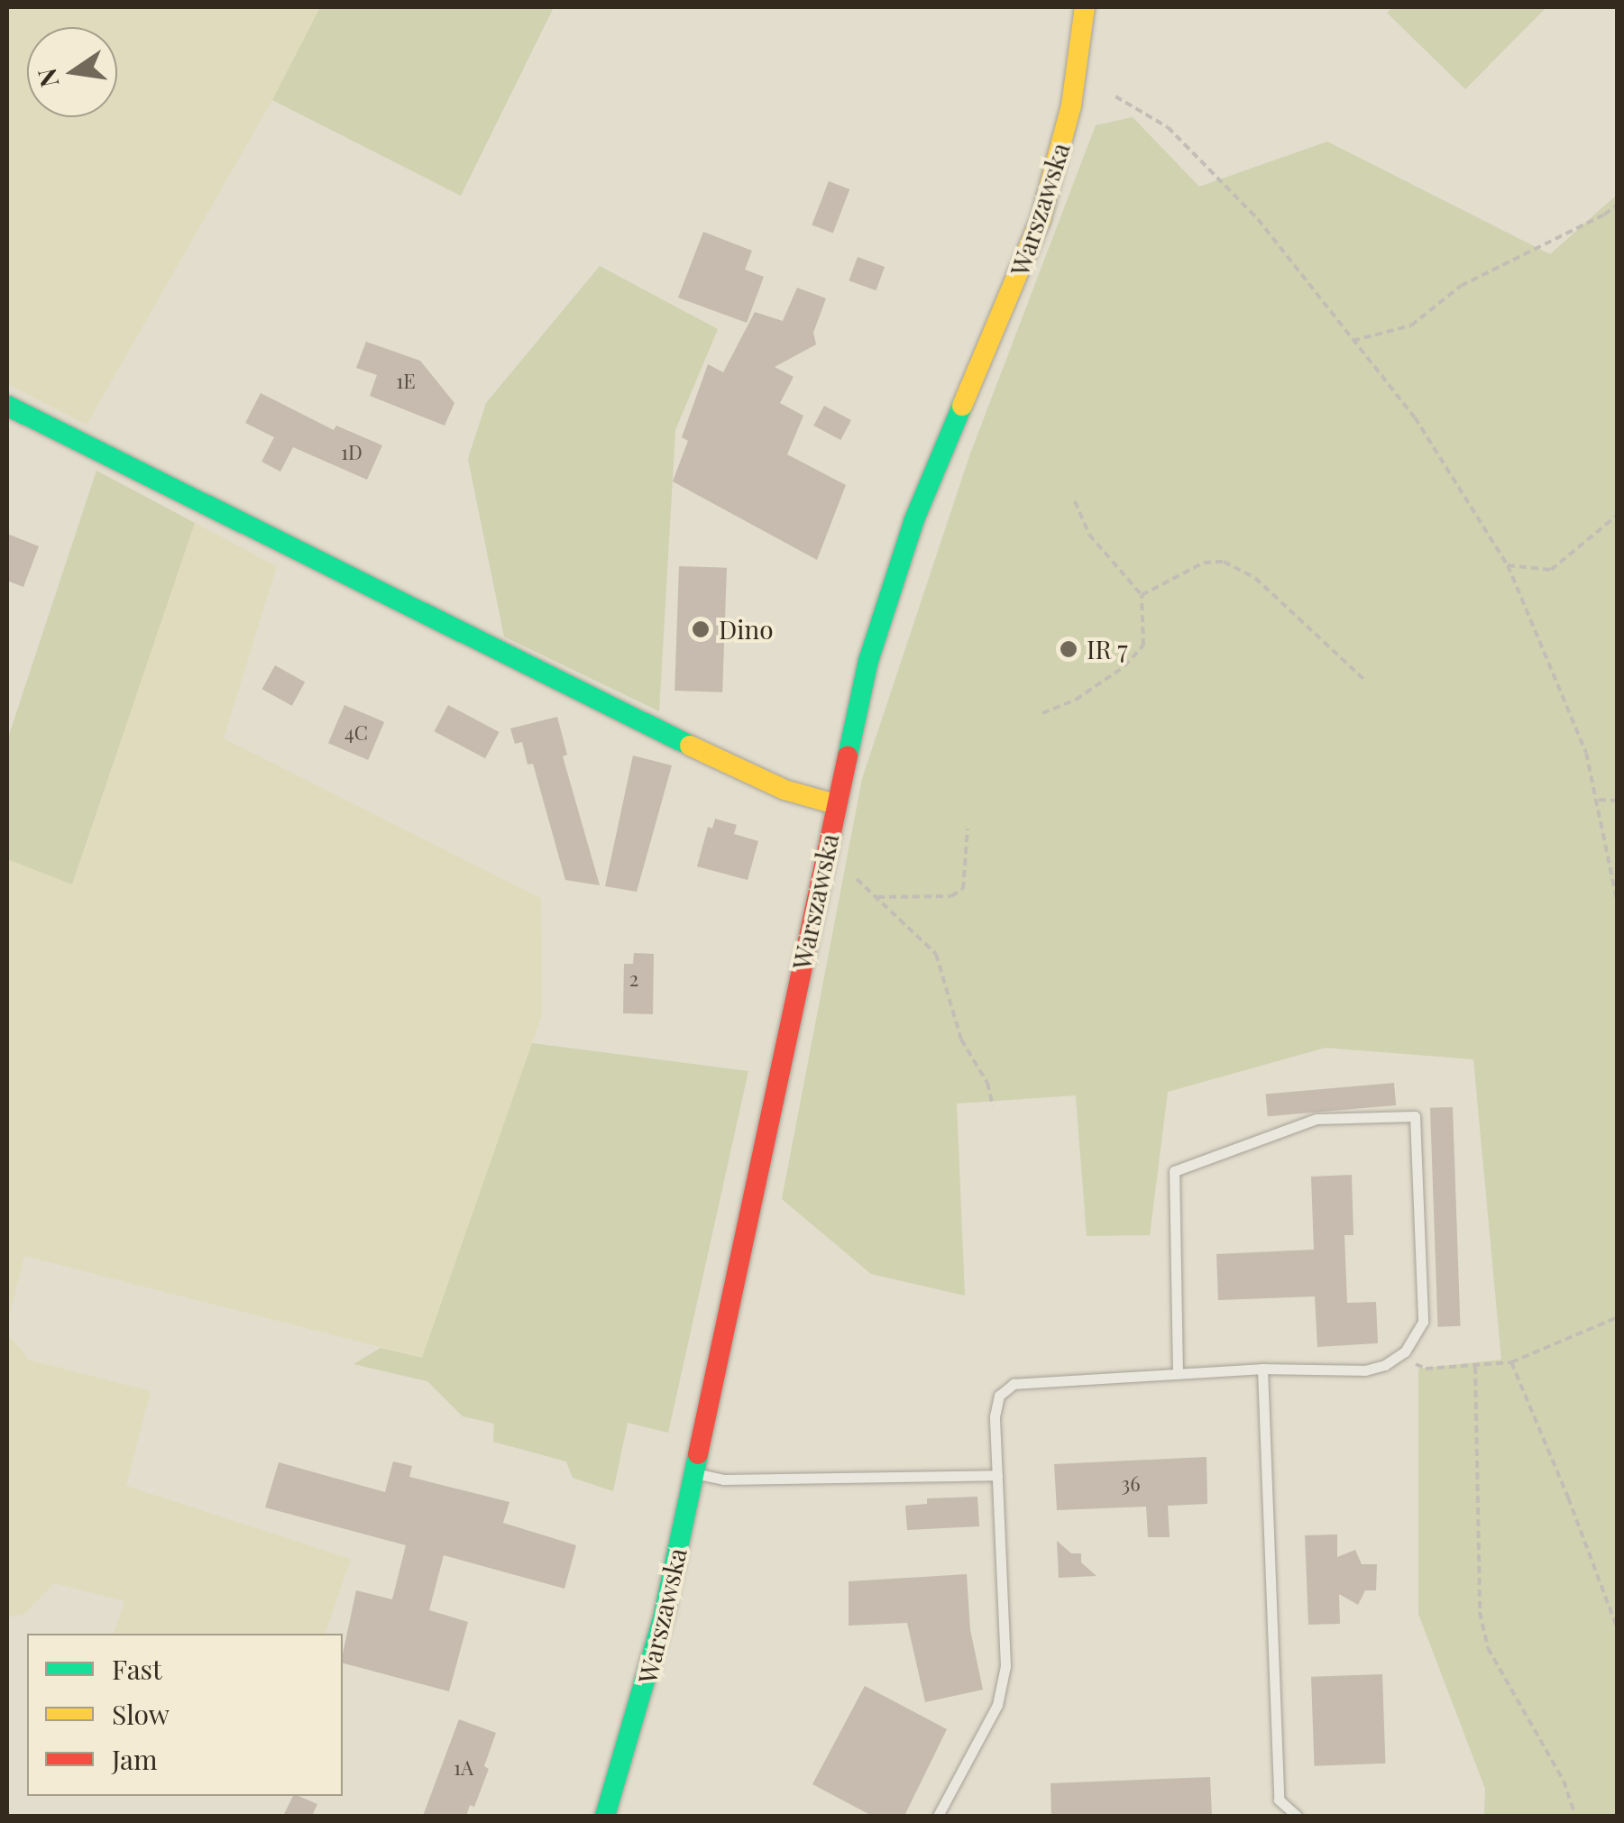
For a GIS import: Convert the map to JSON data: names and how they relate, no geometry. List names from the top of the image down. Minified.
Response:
{"streets":{"main road":["Warszawska"]},"places":["Dino","IR 7"],"house_numbers":["1E","1D","4C","2","36","1A"],"legend":["Fast","Slow","Jam"],"north":"left"}
